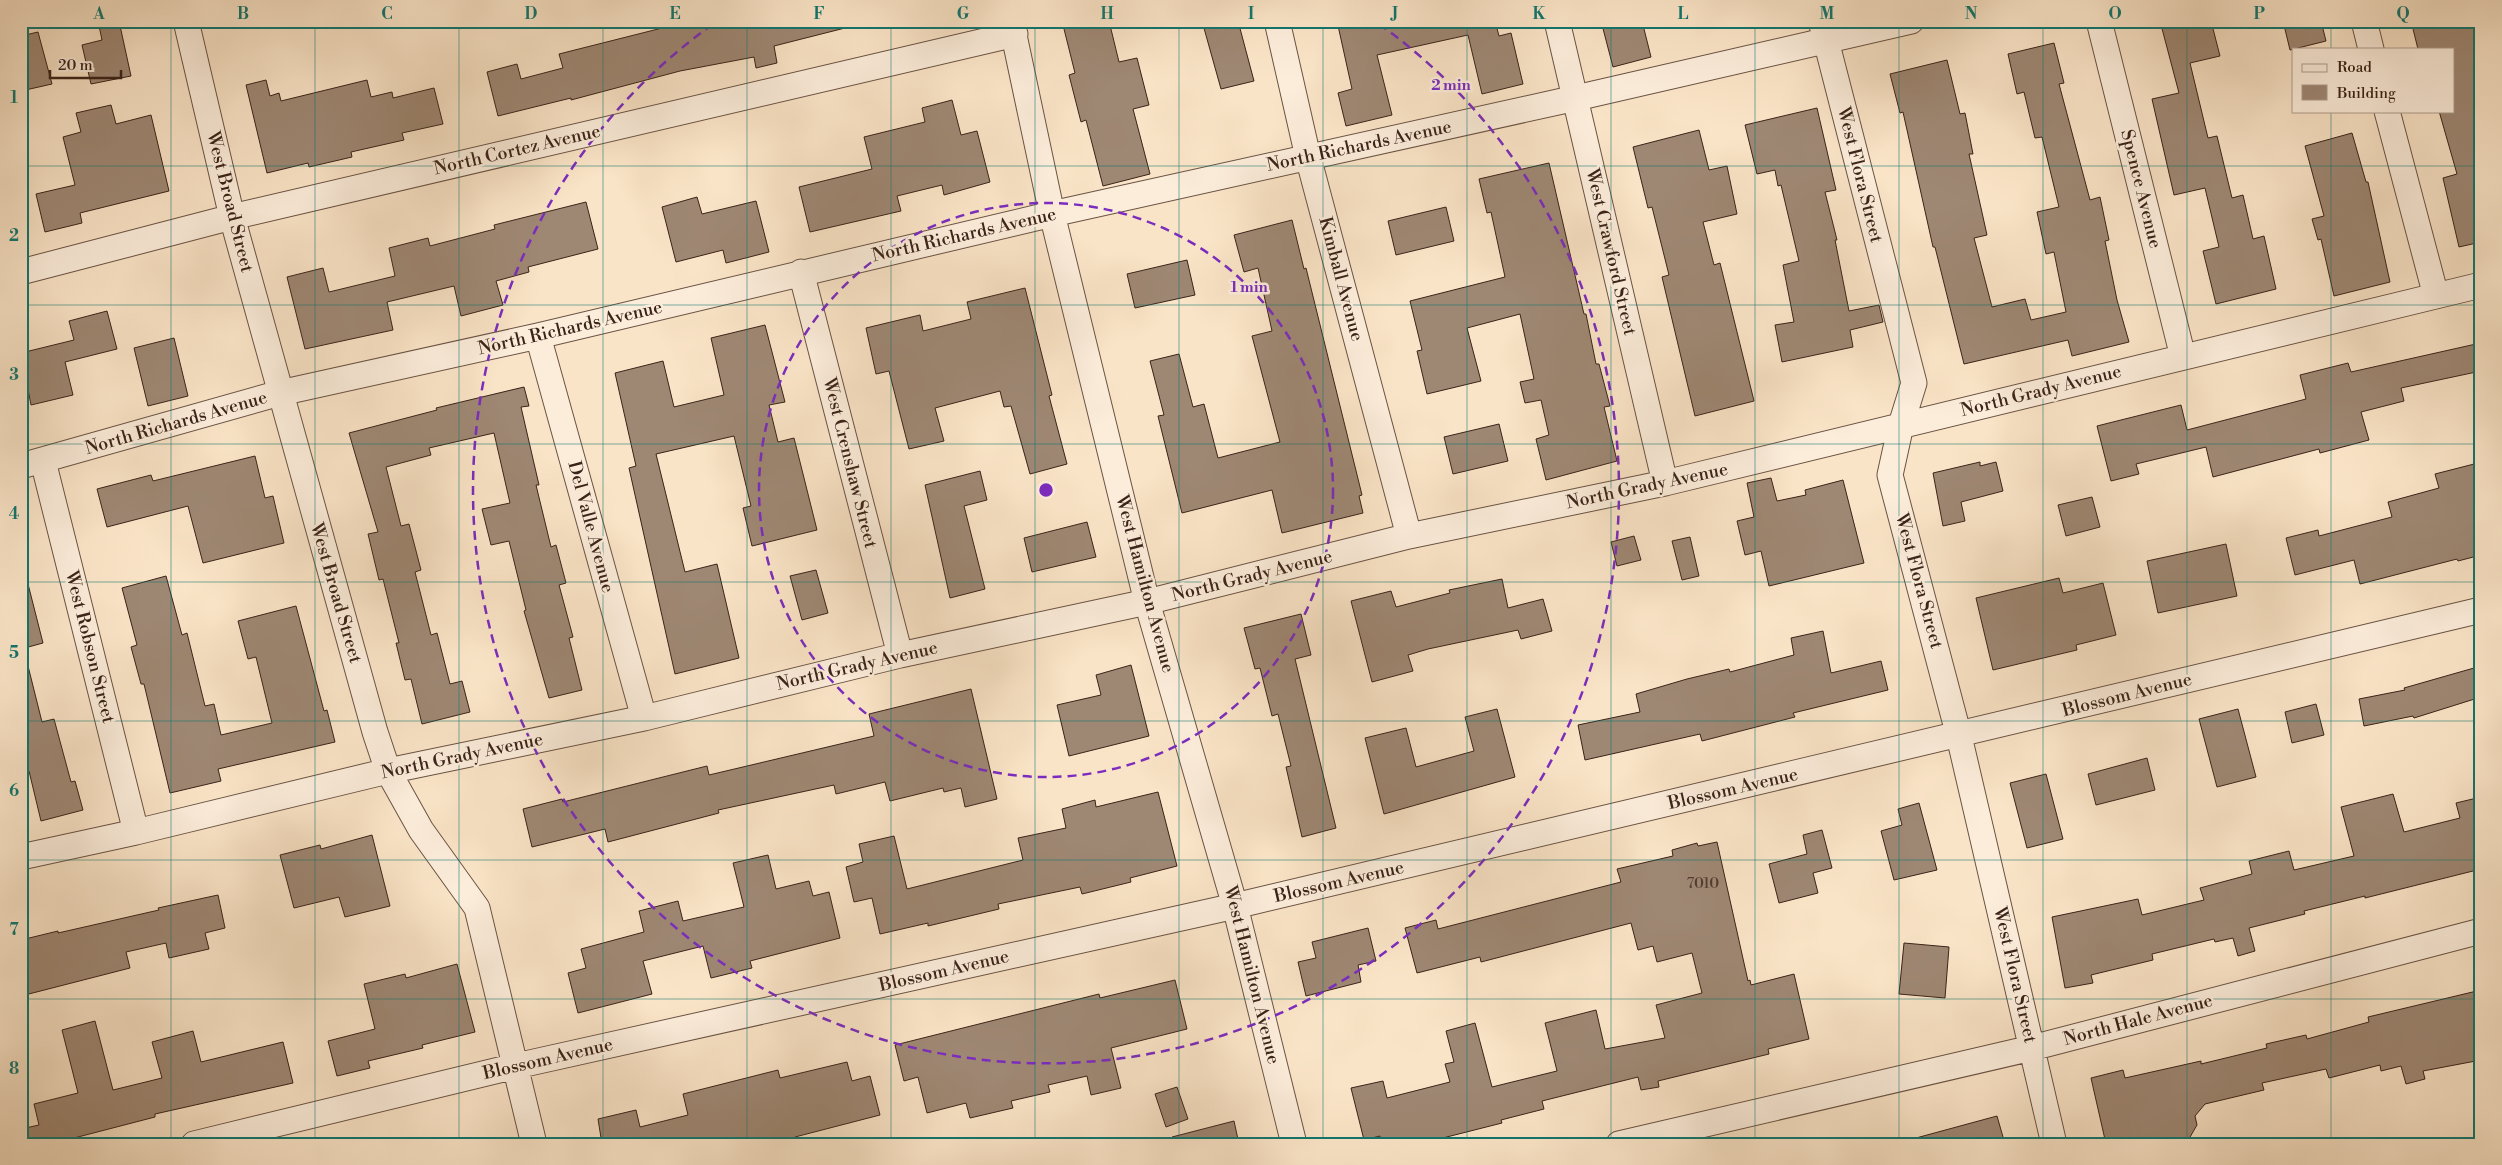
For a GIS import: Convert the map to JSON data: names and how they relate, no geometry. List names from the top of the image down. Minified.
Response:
{"streets":{"street":["North Richards Avenue","North Cortez Avenue","West Flora Street","Spence Avenue","West Broad Street","West Crawford Street","Kimball Avenue","North Grady Avenue","West Crenshaw Street","Del Valle Avenue","West Hamilton Avenue","West Robson Street","Blossom Avenue","North Hale Avenue"]},"crossings":[["North Richards Avenue","West Flora Street"],["North Richards Avenue","West Broad Street"],["North Richards Avenue","West Crawford Street"],["North Richards Avenue","Kimball Avenue"],["North Richards Avenue","West Crenshaw Street"],["North Richards Avenue","Del Valle Avenue"],["North Richards Avenue","West Hamilton Avenue"],["North Richards Avenue","West Robson Street"],["North Cortez Avenue","West Broad Street"],["North Cortez Avenue","West Hamilton Avenue"],["West Flora Street","North Grady Avenue"],["West Flora Street","Blossom Avenue"],["West Flora Street","North Hale Avenue"],["Spence Avenue","North Grady Avenue"],["West Broad Street","North Grady Avenue"],["West Broad Street","Blossom Avenue"],["West Crawford Street","North Grady Avenue"],["Kimball Avenue","North Grady Avenue"],["North Grady Avenue","West Crenshaw Street"],["North Grady Avenue","Del Valle Avenue"],["North Grady Avenue","West Hamilton Avenue"],["North Grady Avenue","West Robson Street"],["West Hamilton Avenue","Blossom Avenue"]],"house_numbers":["7010"],"legend":["Road","Building"],"scale_bar":"20 m","grid":{"columns":["A","B","C","D","E","F","G","H","I","J","K","L","M","N","O","P","Q"],"rows":["1","2","3","4","5","6","7","8"]},"rings":["2 min","1 min"]}
